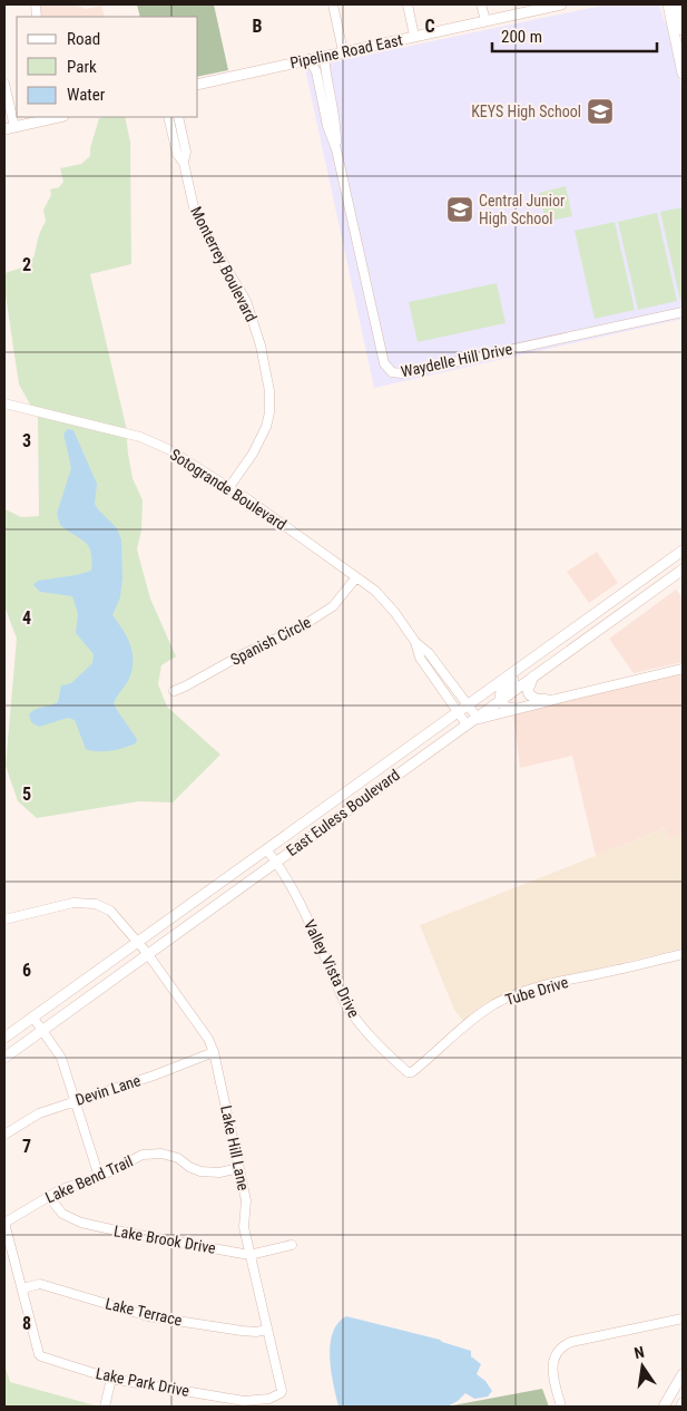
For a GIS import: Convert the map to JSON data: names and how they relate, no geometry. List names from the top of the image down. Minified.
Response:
{"streets":{"main road":["Pipeline Road East","East Euless Boulevard"],"street":["Monterrey Boulevard","Waydelle Hill Drive","Sotogrande Boulevard","Spanish Circle","Valley Vista Drive","Tube Drive","Devin Lane","Lake Hill Lane","Lake Bend Trail","Lake Brook Drive","Lake Terrace","Lake Park Drive"]},"crossings":[["Pipeline Road East","Waydelle Hill Drive"],["Monterrey Boulevard","Sotogrande Boulevard"],["Sotogrande Boulevard","Spanish Circle"],["Sotogrande Boulevard","East Euless Boulevard"],["East Euless Boulevard","Valley Vista Drive"],["East Euless Boulevard","Lake Hill Lane"],["Valley Vista Drive","Tube Drive"],["Devin Lane","Lake Hill Lane"],["Lake Hill Lane","Lake Bend Trail"],["Lake Hill Lane","Lake Brook Drive"],["Lake Hill Lane","Lake Terrace"],["Lake Hill Lane","Lake Park Drive"],["Lake Bend Trail","Lake Brook Drive"],["Lake Bend Trail","Lake Terrace"],["Lake Bend Trail","Lake Park Drive"],["Lake Terrace","Lake Park Drive"]],"places":{"school or university":["KEYS High School","Central Junior High School"]},"legend":["Road","Park","Water"],"scale_bar":"200 m","north":"top","grid":{"columns":["B","C"],"rows":["2","3","4","5","6","7","8"]}}
